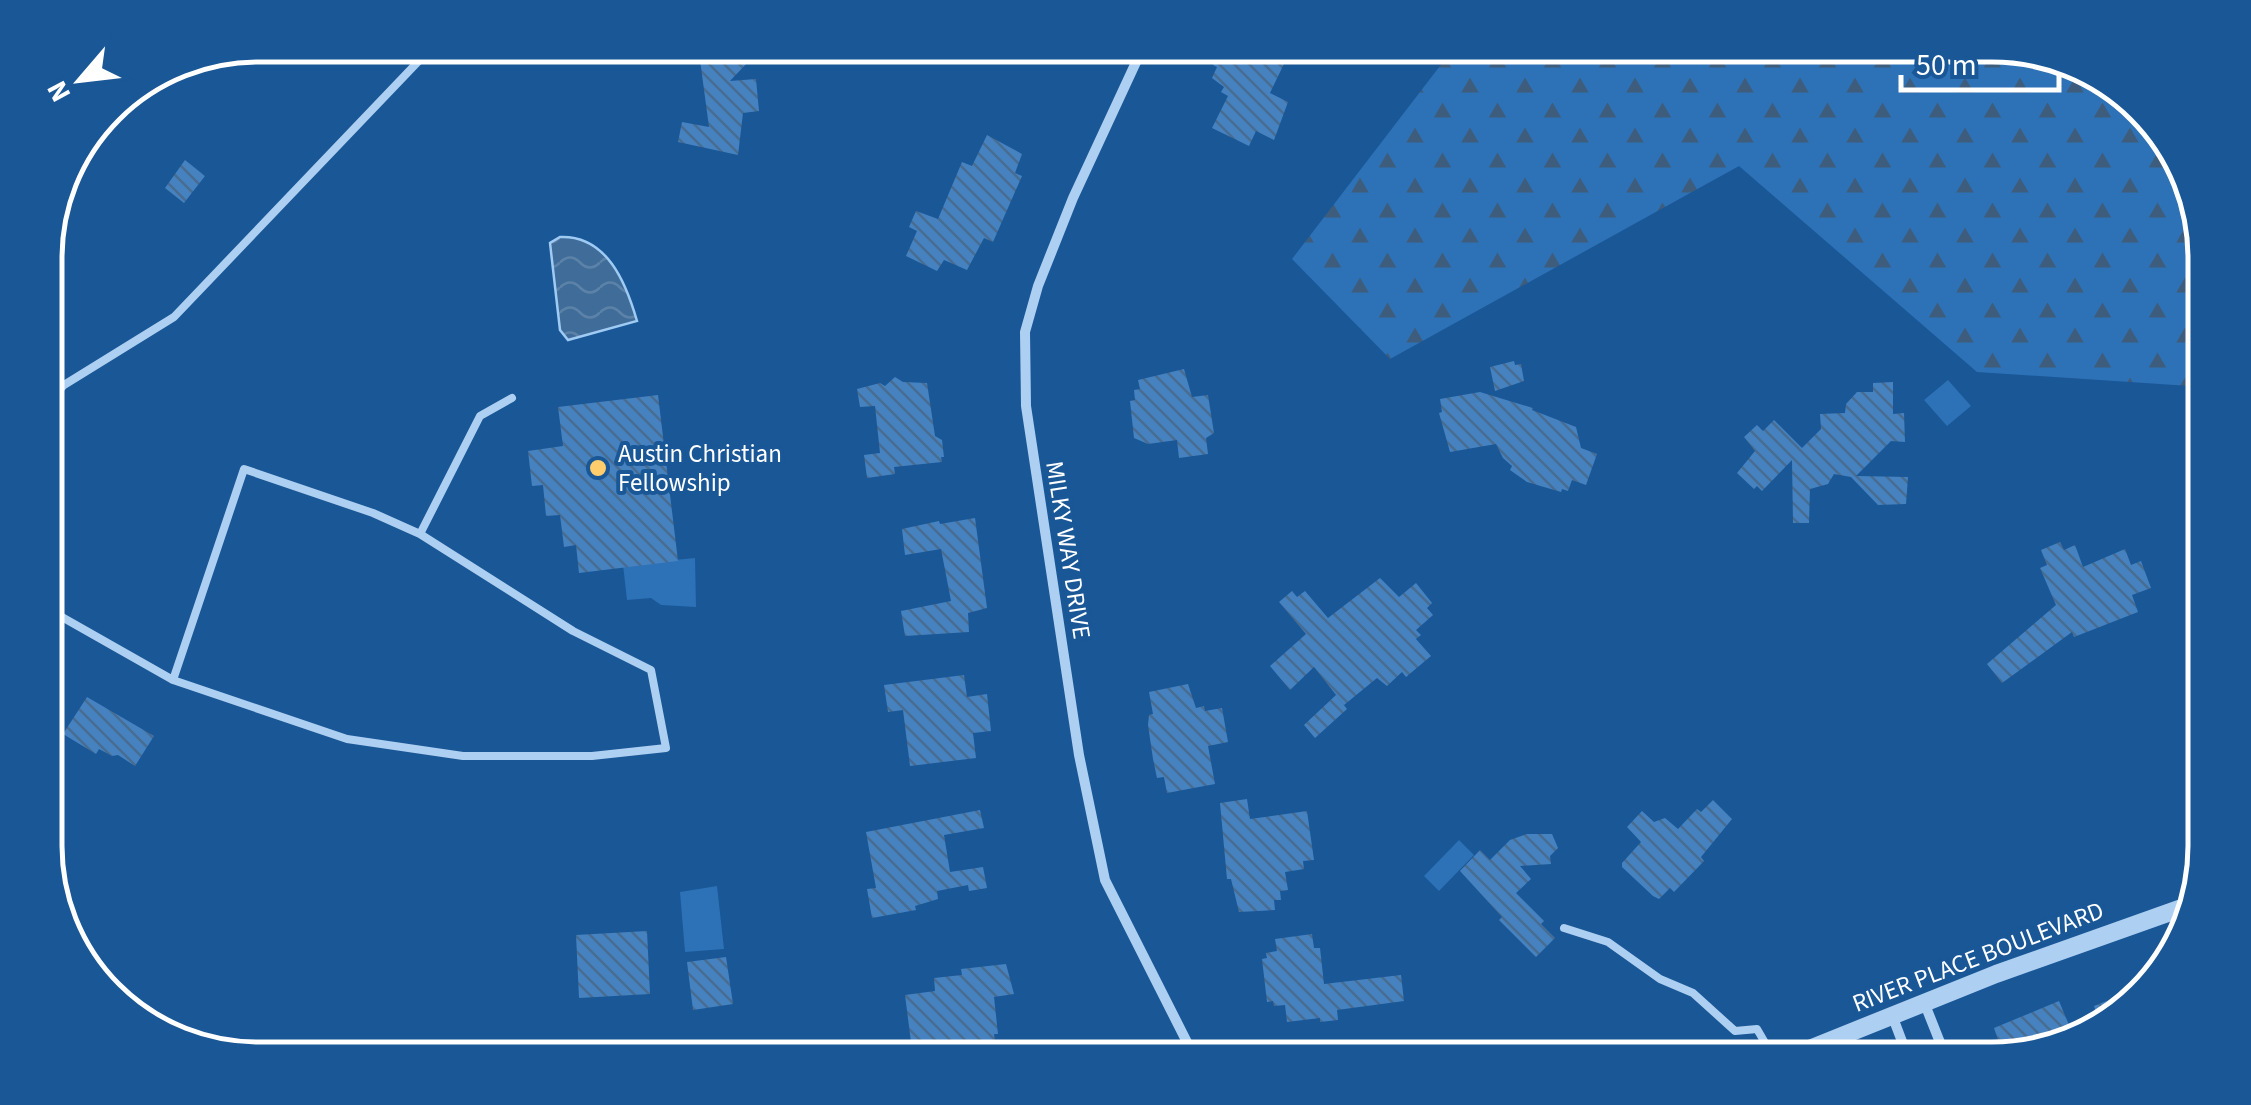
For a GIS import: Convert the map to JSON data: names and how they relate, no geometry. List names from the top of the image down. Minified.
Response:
{"streets":{"street":["MILKY WAY DRIVE","RIVER PLACE BOULEVARD"]},"places":["Austin Christian Fellowship"],"scale_bar":"50 m","north":"bottom left"}
